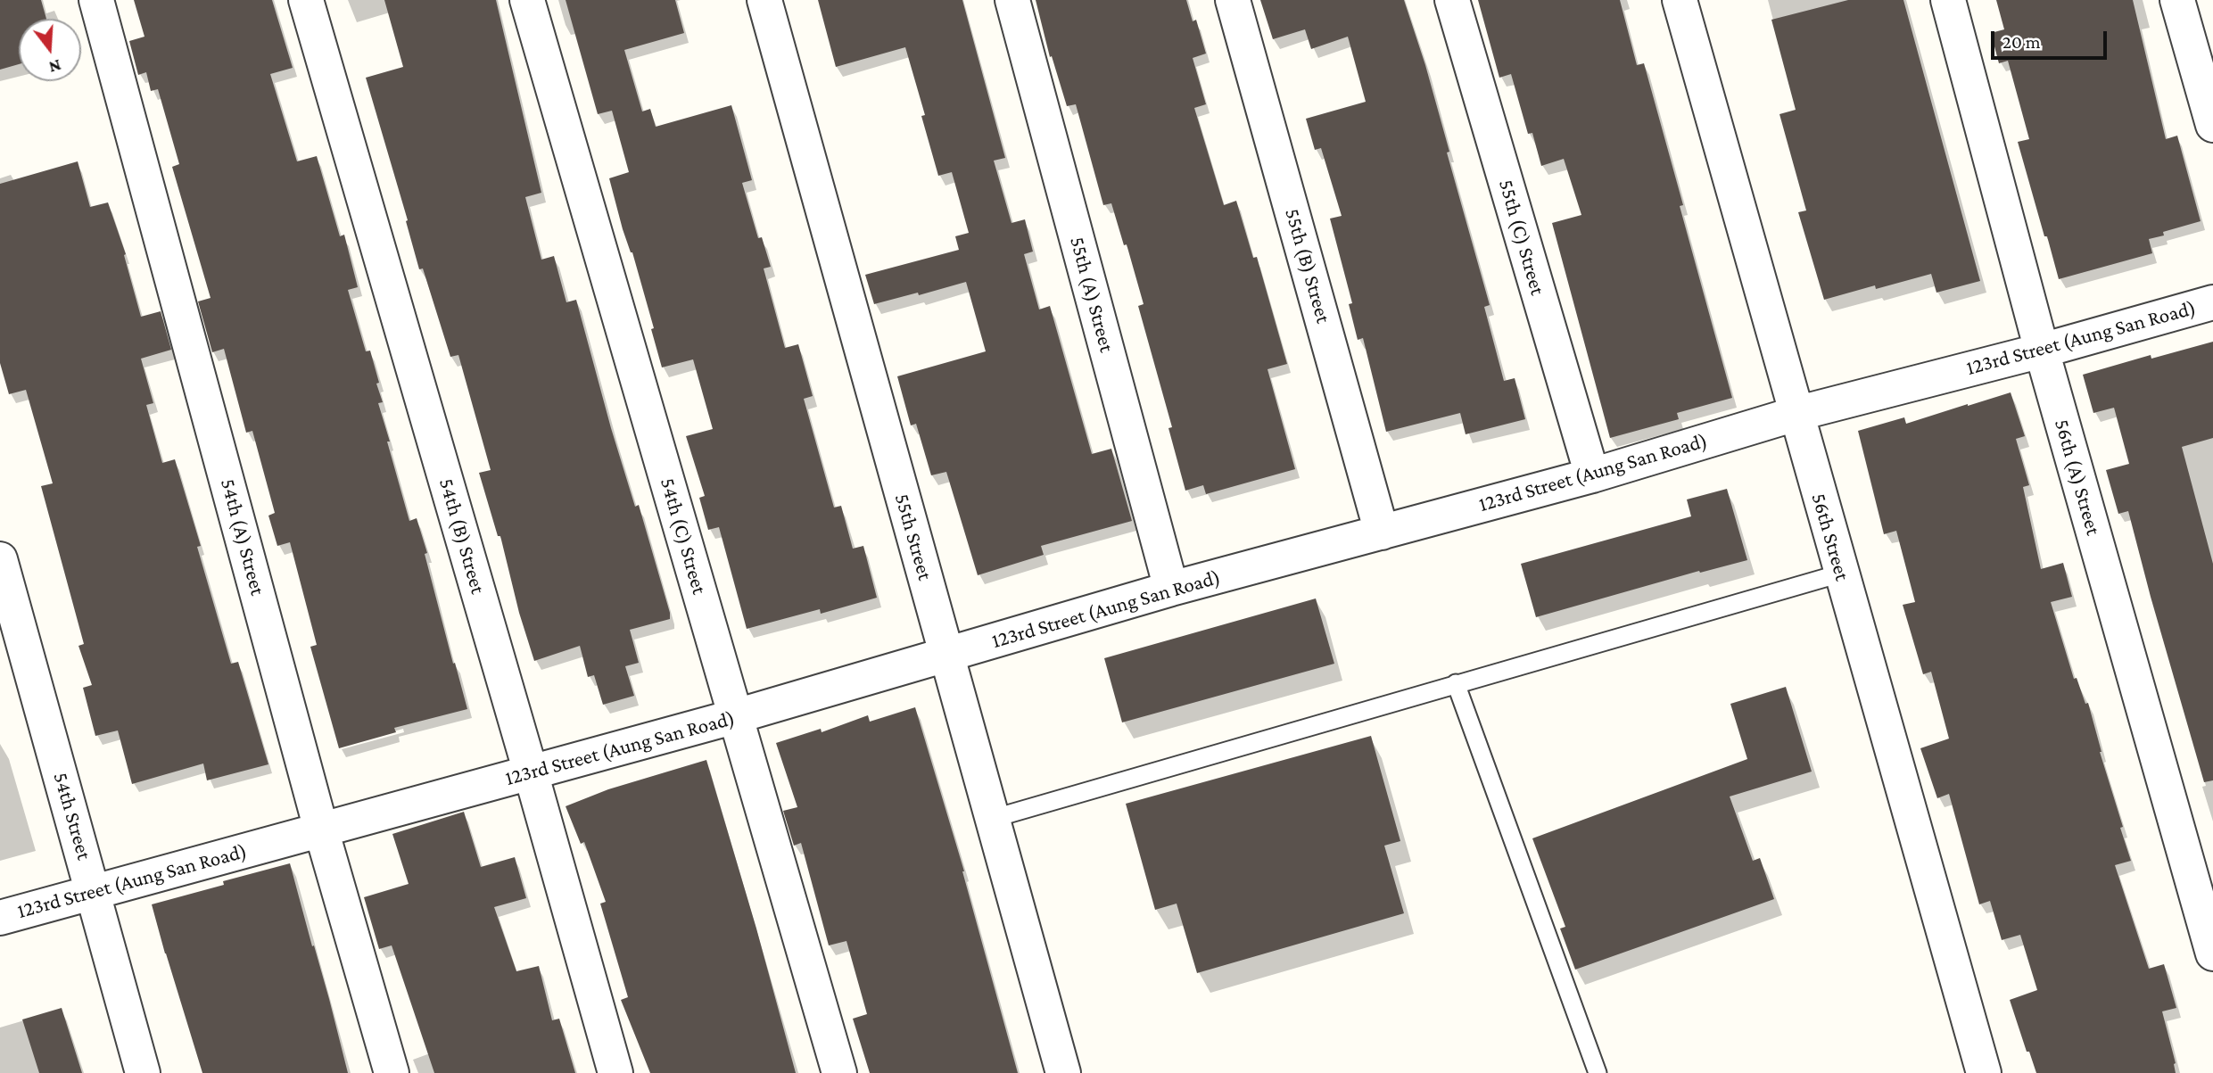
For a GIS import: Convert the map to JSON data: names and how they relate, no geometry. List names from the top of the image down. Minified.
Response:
{"streets":{"street":["55th (C) Street","55th (B) Street","55th (A) Street","123rd Street (Aung San Road)","56th (A) Street","54th (B) Street","54th (C) Street","54th (A) Street","55th Street","56th Street","54th Street"]},"crossings":[["55th (C) Street","123rd Street (Aung San Road)"],["55th (B) Street","123rd Street (Aung San Road)"],["55th (A) Street","123rd Street (Aung San Road)"],["123rd Street (Aung San Road)","56th (A) Street"],["123rd Street (Aung San Road)","54th (B) Street"],["123rd Street (Aung San Road)","54th (C) Street"],["123rd Street (Aung San Road)","54th (A) Street"],["123rd Street (Aung San Road)","55th Street"],["123rd Street (Aung San Road)","56th Street"],["123rd Street (Aung San Road)","54th Street"]],"scale_bar":"20 m","north":"bottom"}
